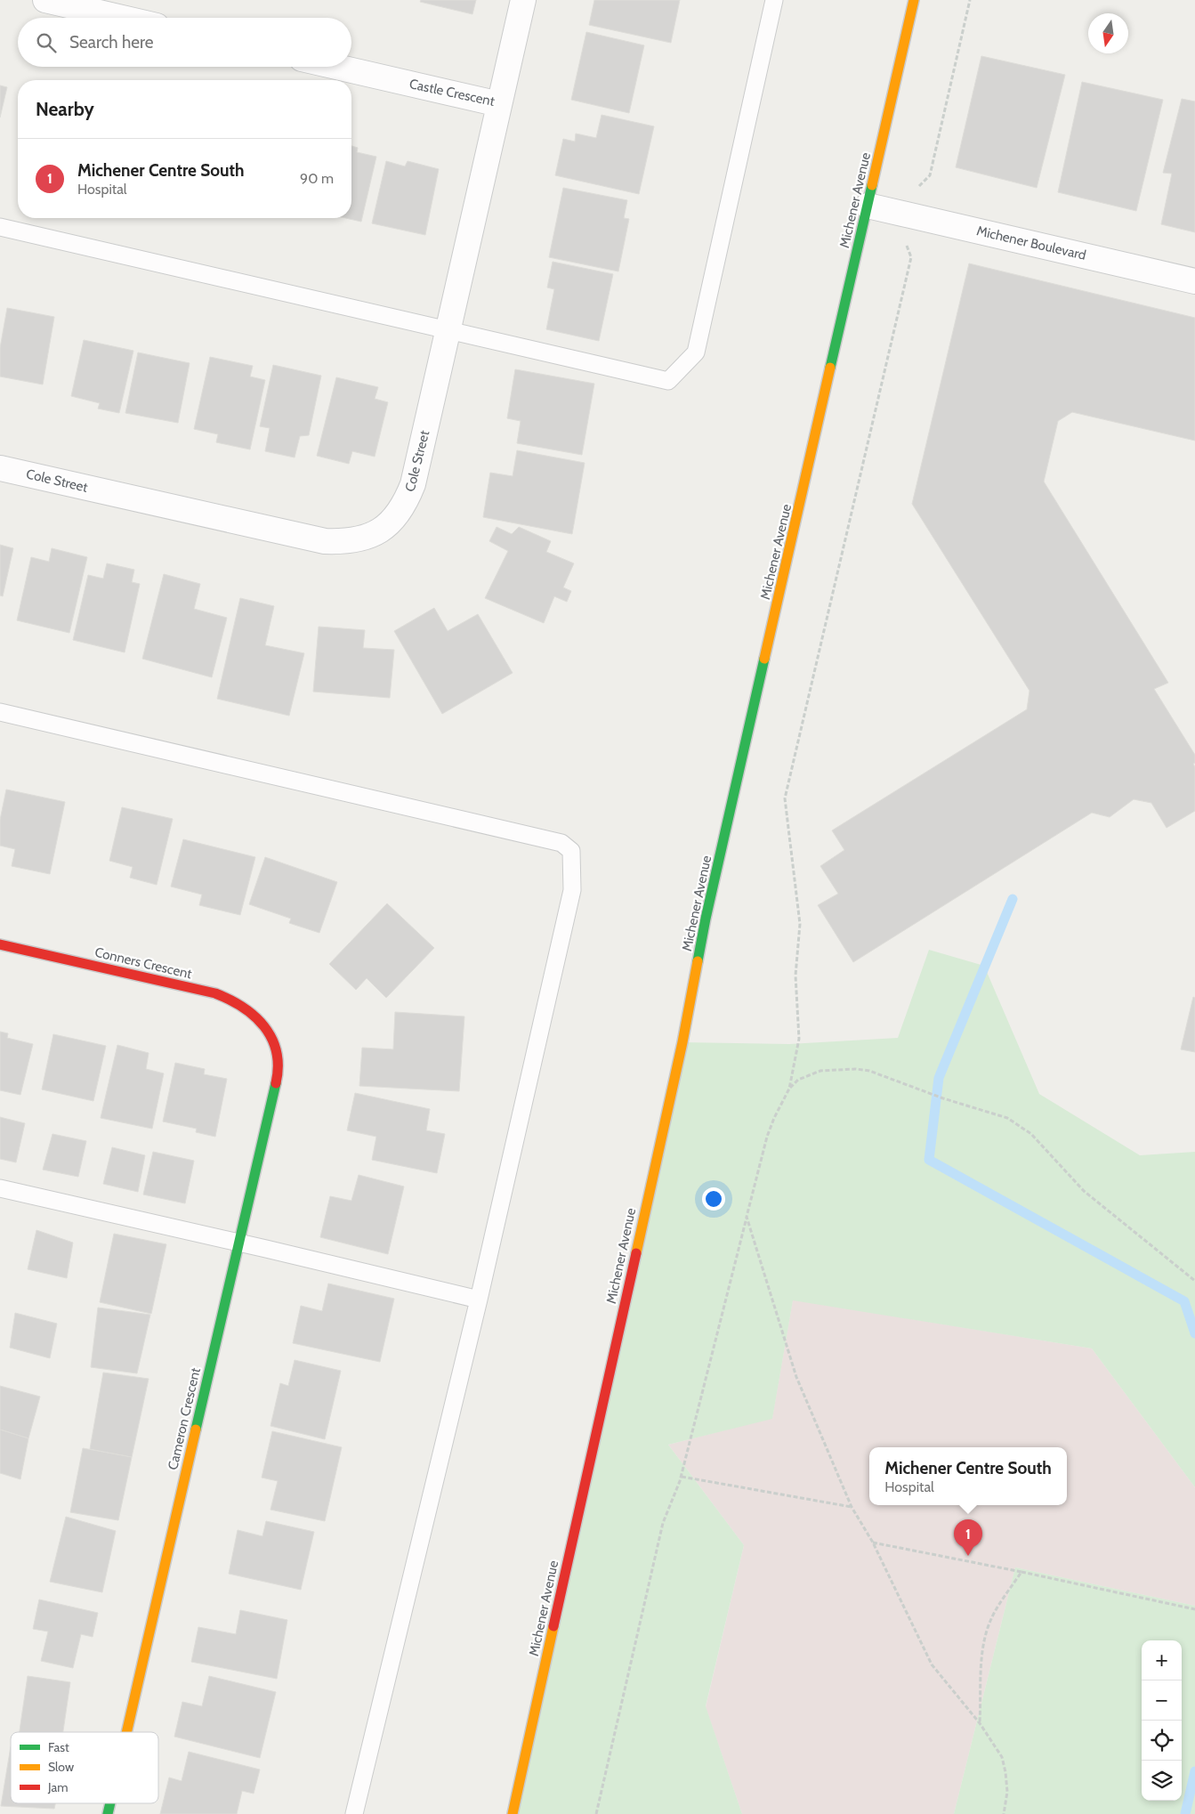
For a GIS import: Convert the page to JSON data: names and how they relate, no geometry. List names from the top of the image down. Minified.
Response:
{"streets":{"street":["Castle Crescent","Michener Avenue","Michener Boulevard","Cole Street","Conners Crescent","Cameron Crescent"]},"crossings":[["Castle Crescent","Cole Street"],["Michener Avenue","Michener Boulevard"],["Conners Crescent","Cameron Crescent"]],"legend":["Fast","Slow","Jam"],"north":"bottom","page":{"search":"Search here","heading":"Nearby","list":[{"mark":"1","name":"Michener Centre South","note":"Hospital","value":"90 m"}],"popup":["Michener Centre South","Hospital"],"pins":"1","map_buttons":["+","−"]}}
